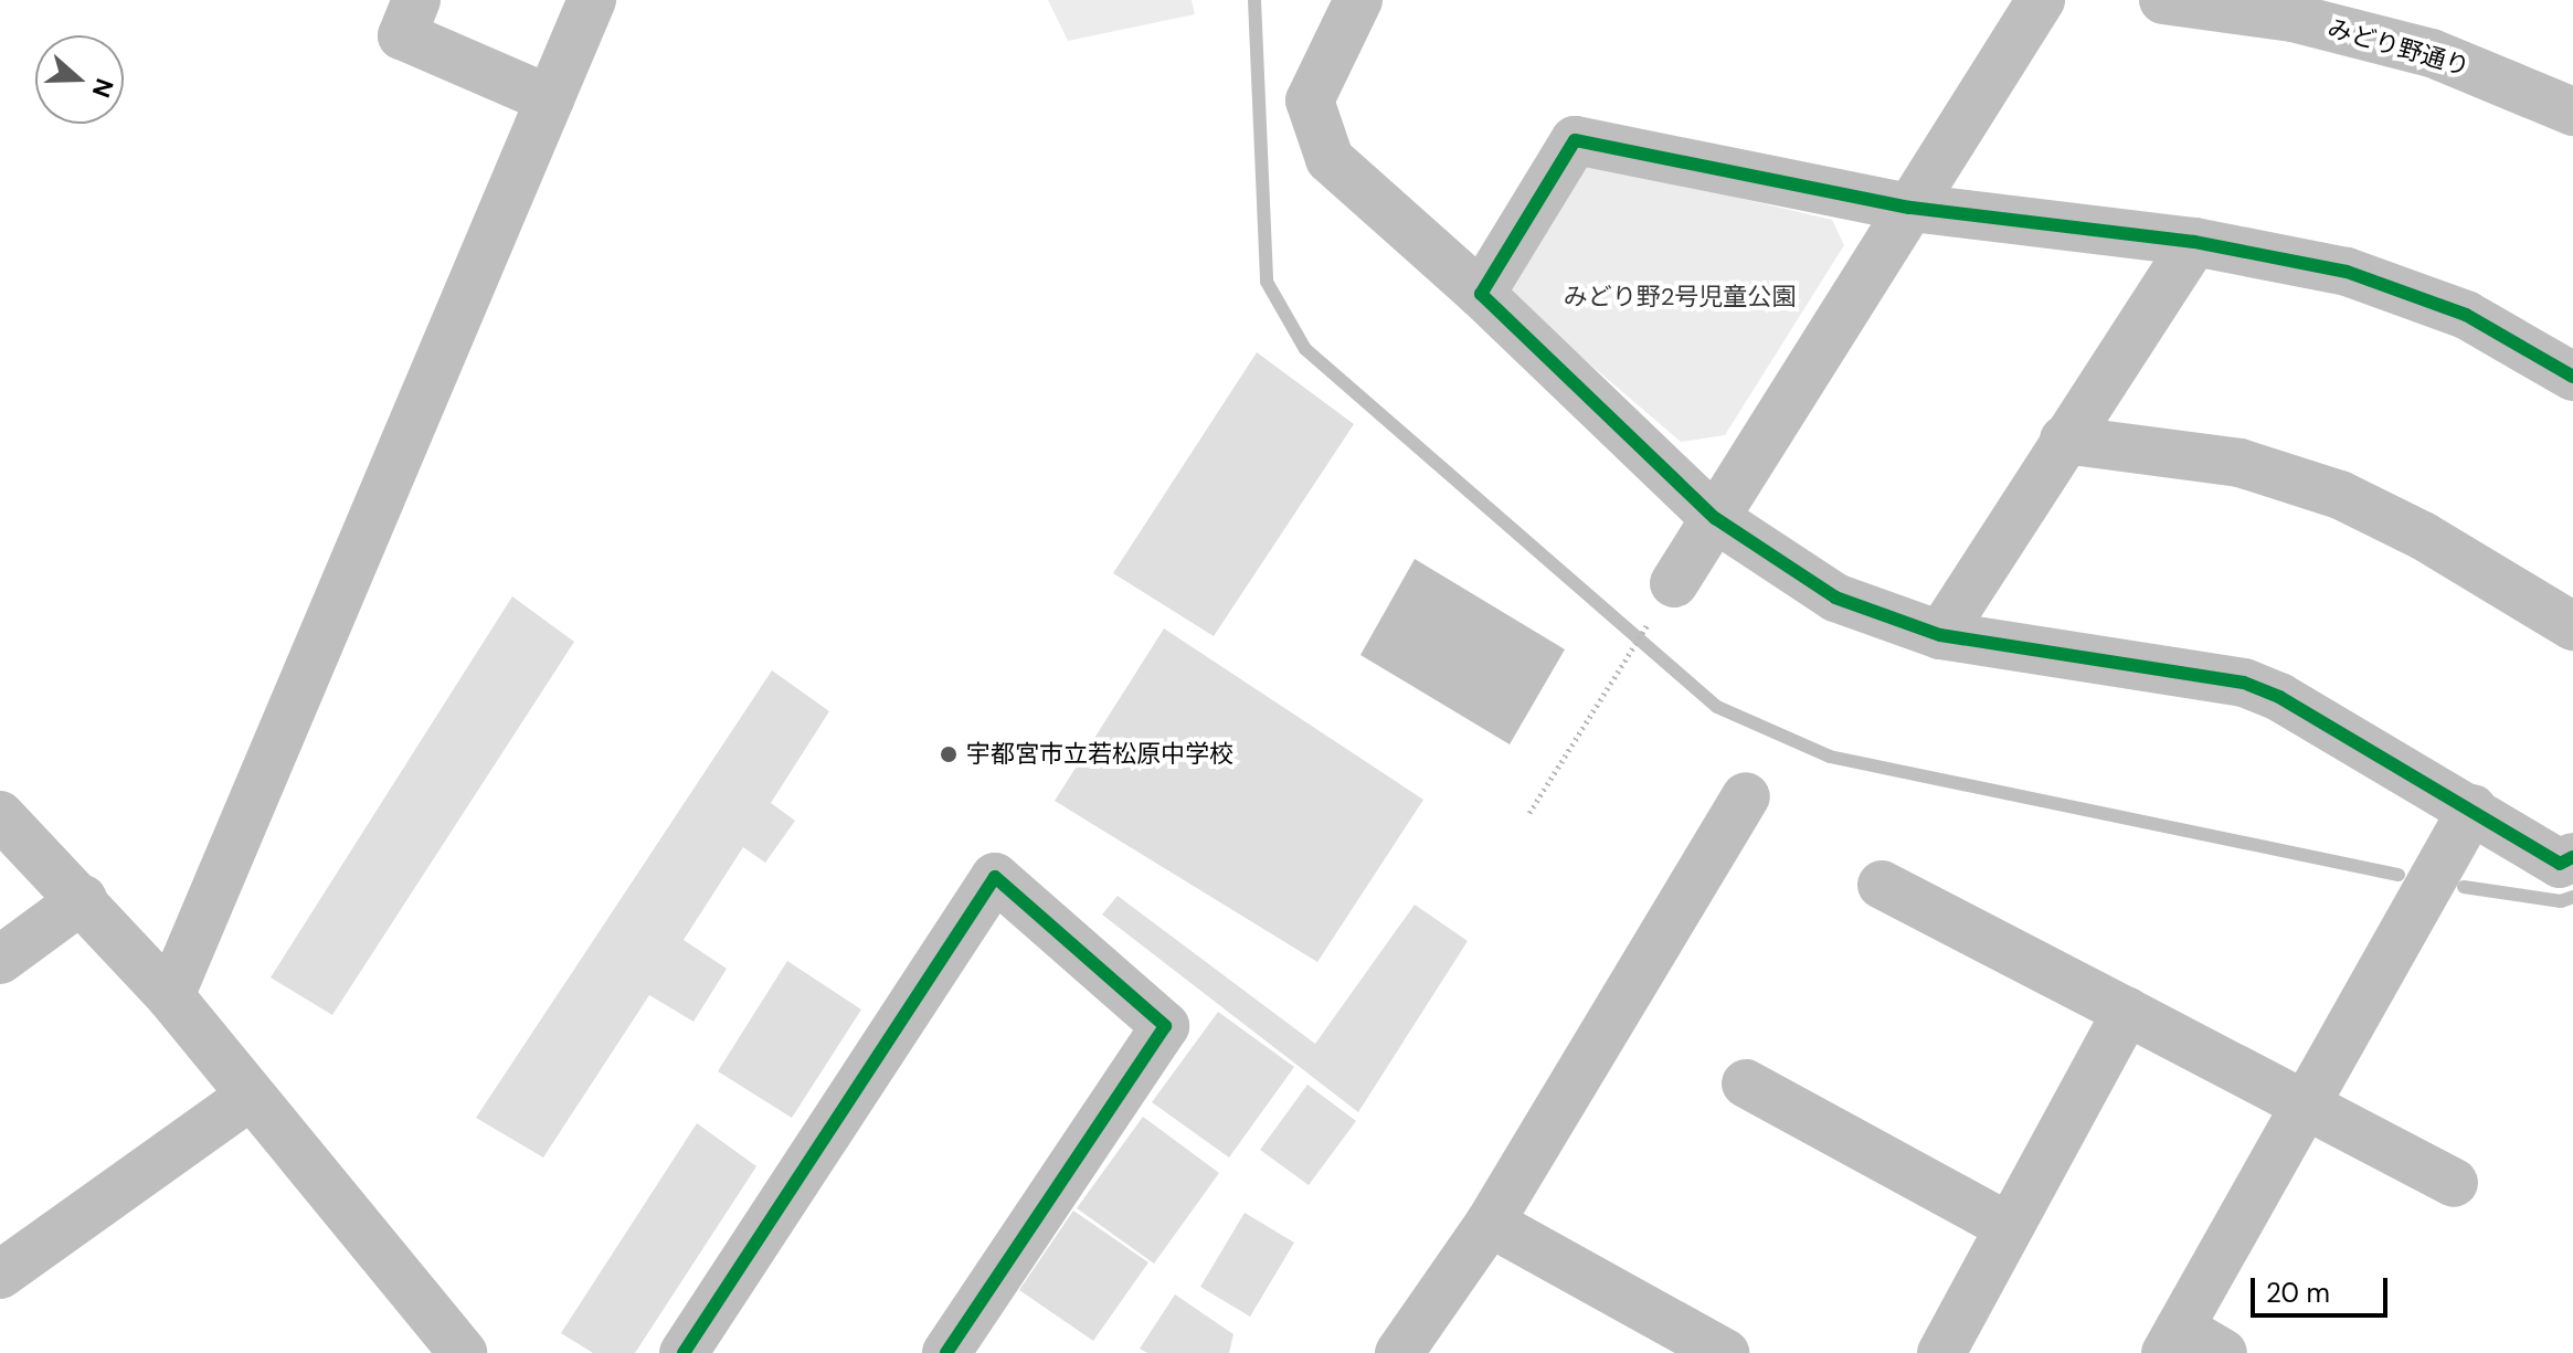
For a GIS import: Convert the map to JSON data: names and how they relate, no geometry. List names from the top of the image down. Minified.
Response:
{"streets":{"street":["みどり野通り"]},"parks":["みどり野2号児童公園"],"places":["宇都宮市立若松原中学校"],"scale_bar":"20 m","north":"right"}
